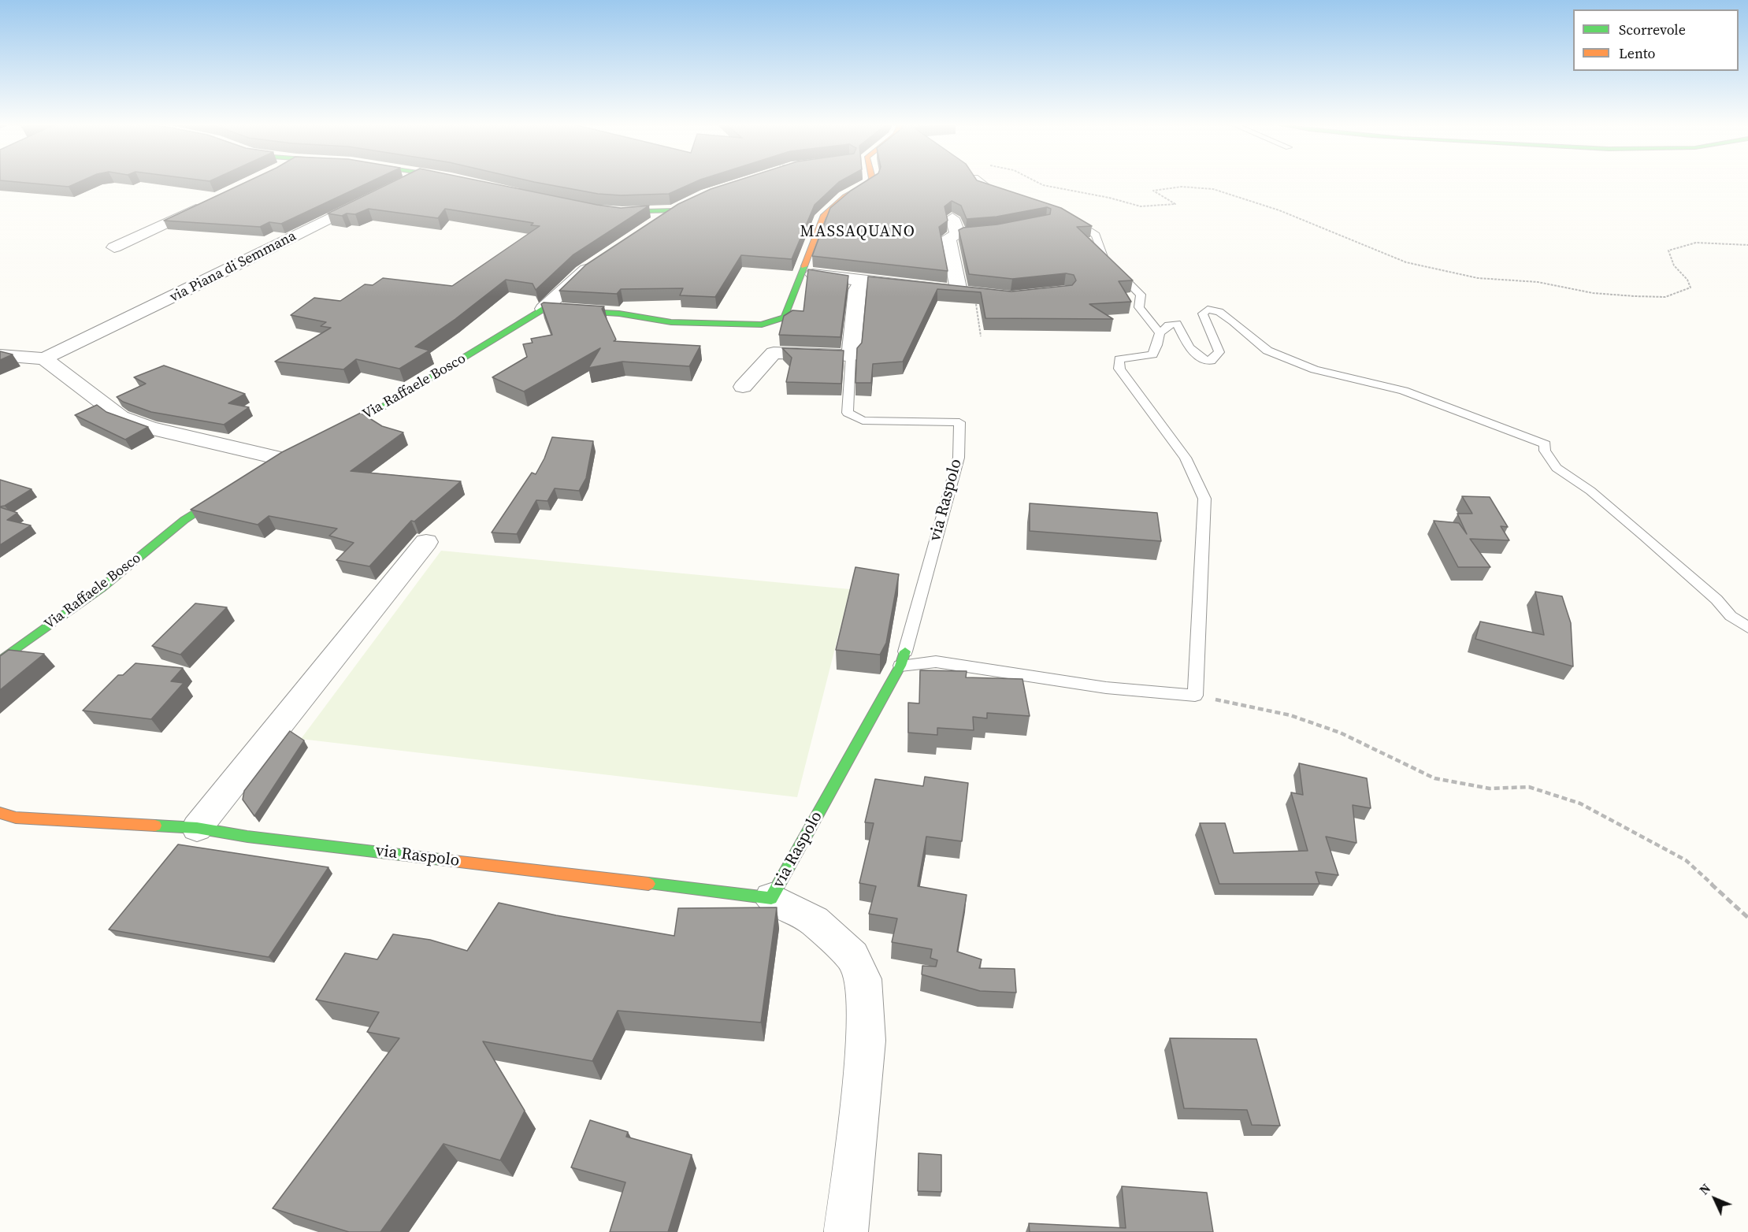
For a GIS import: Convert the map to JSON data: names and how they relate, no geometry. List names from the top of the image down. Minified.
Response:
{"streets":{"street":["via Piana di Semmana","Via Raffaele Bosco","via Raspolo"]},"districts":["MASSAQUANO"],"legend":["Scorrevole","Lento"],"north":"top left"}
